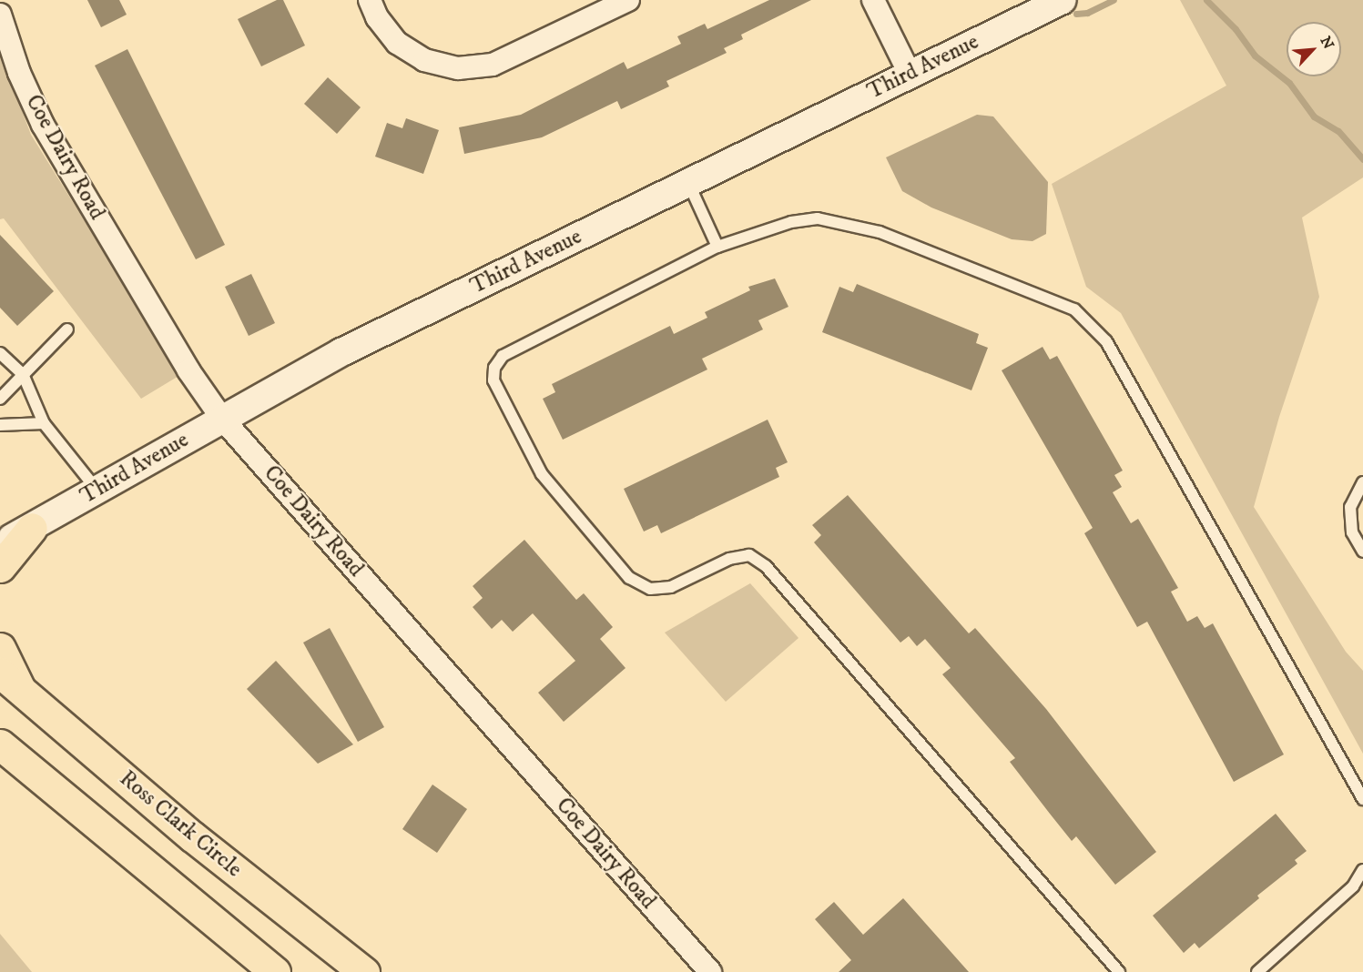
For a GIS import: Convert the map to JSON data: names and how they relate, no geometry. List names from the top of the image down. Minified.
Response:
{"streets":{"highway":["Ross Clark Circle"],"street":["Third Avenue","Coe Dairy Road"]},"crossings":[["Third Avenue","Coe Dairy Road"]],"north":"top right"}
